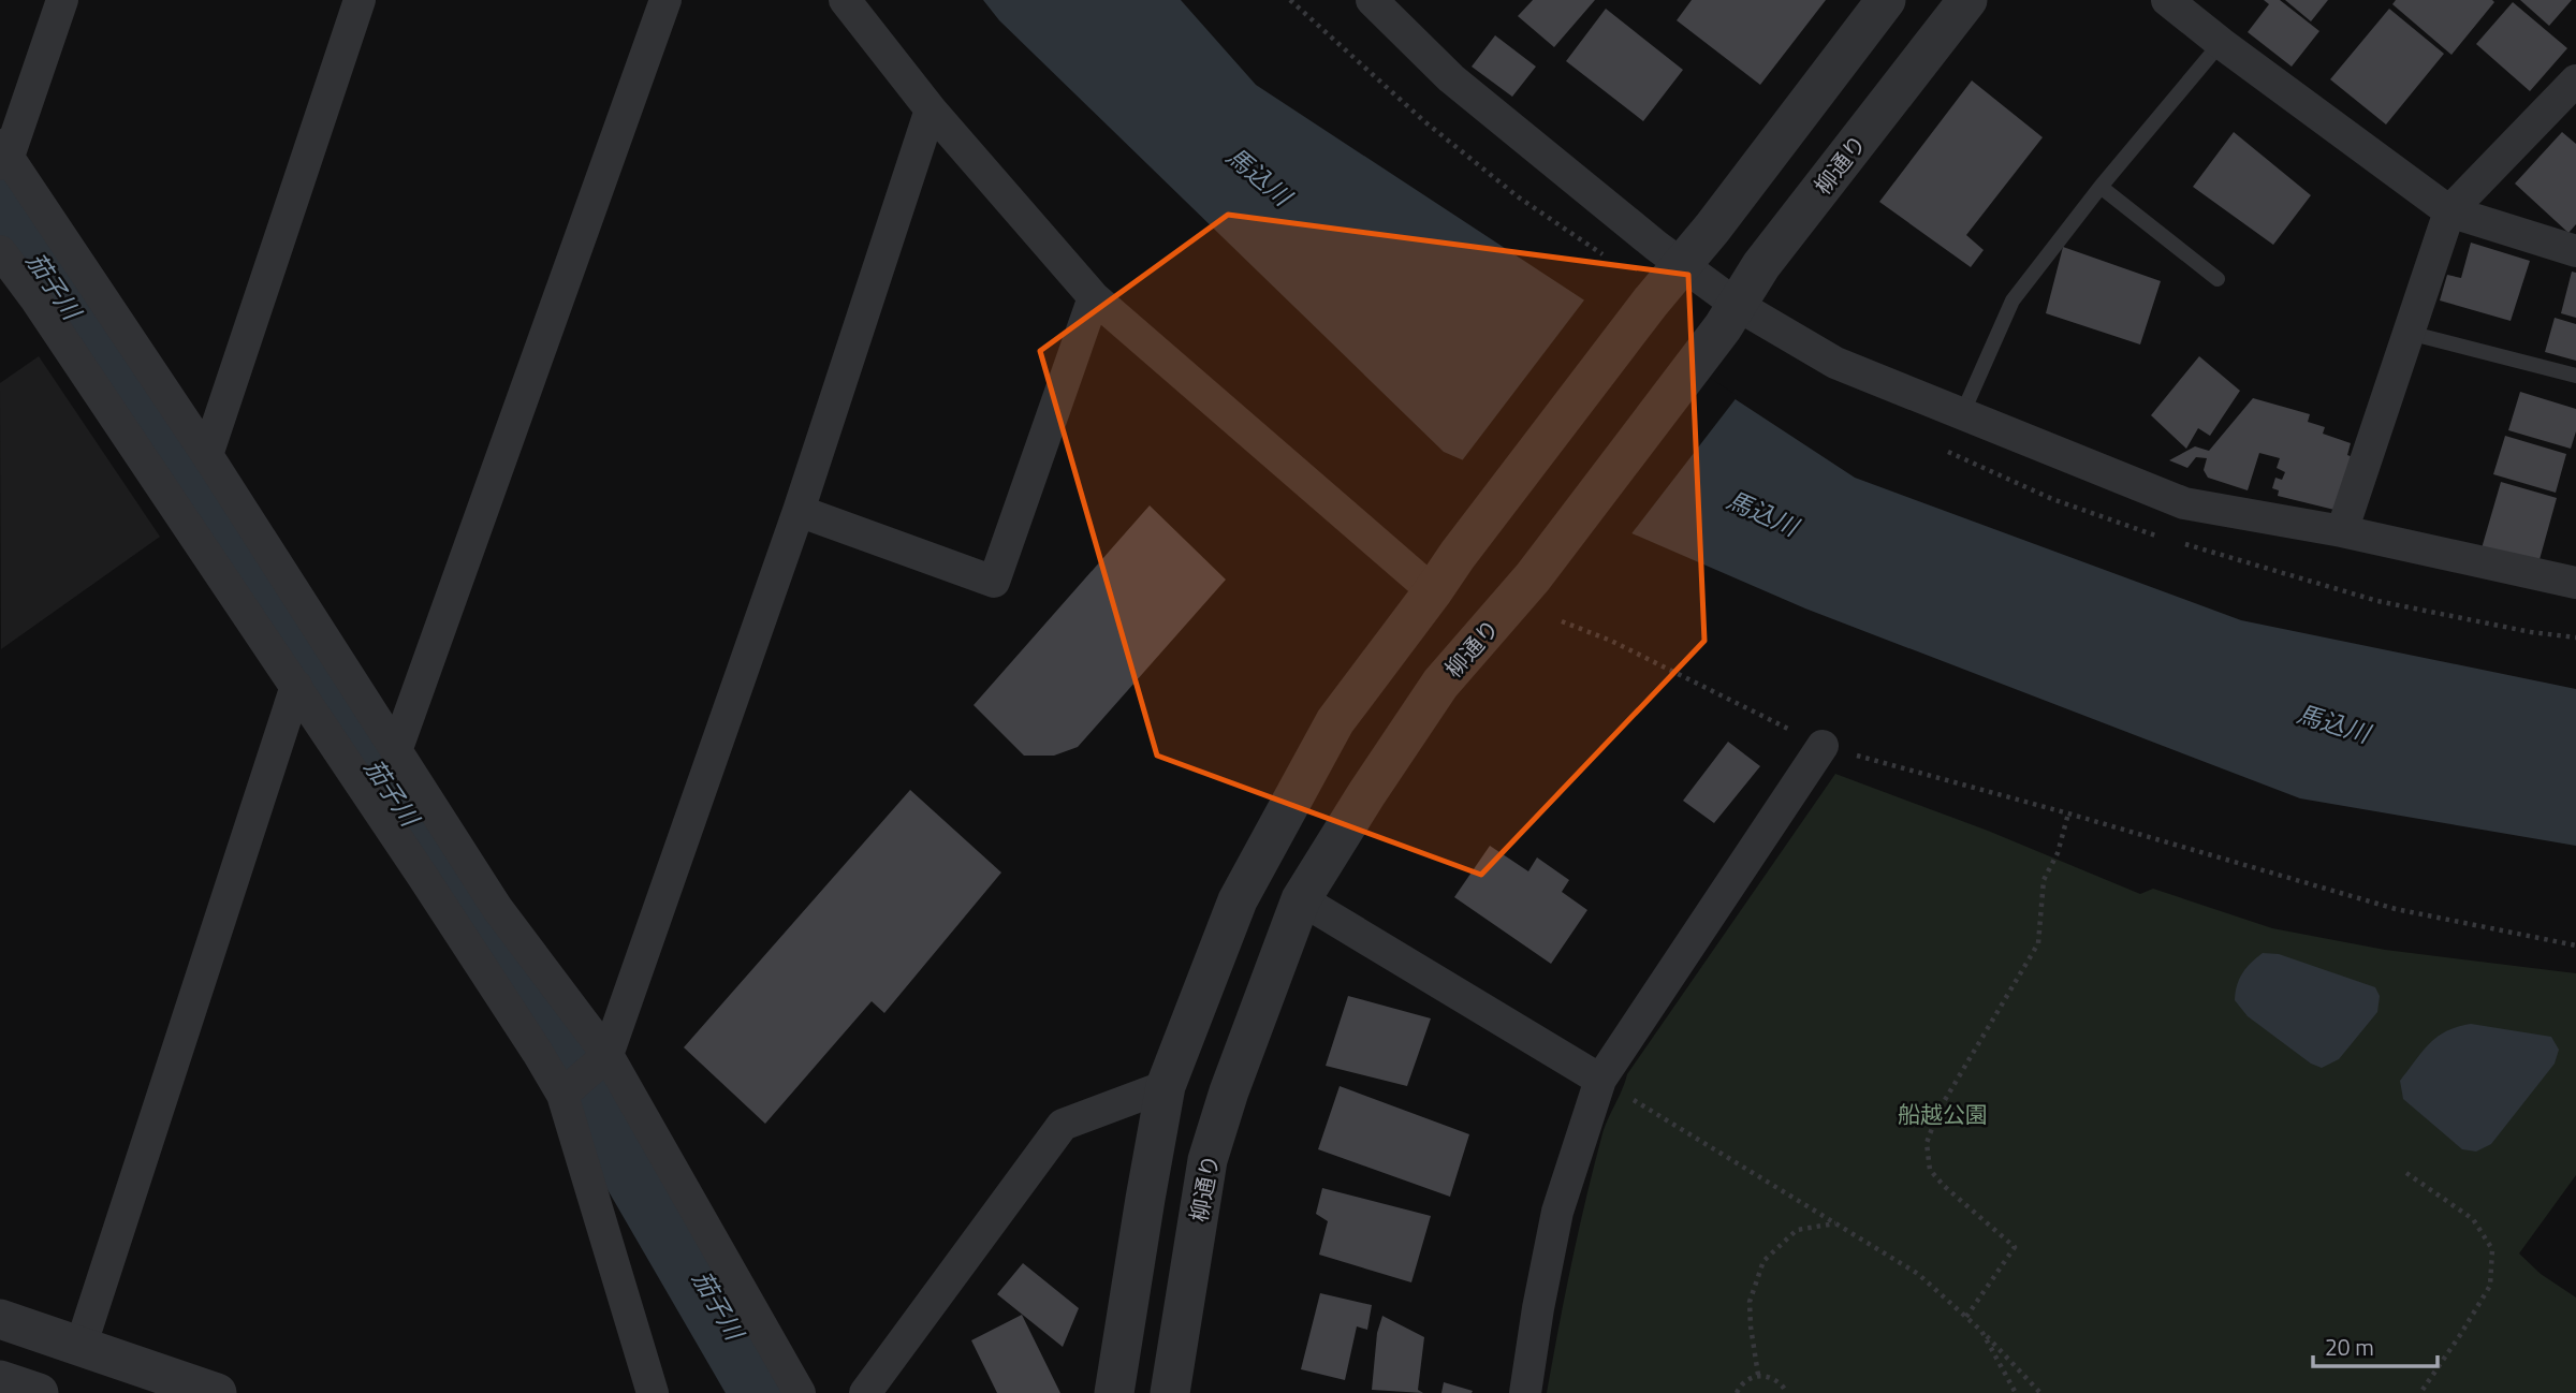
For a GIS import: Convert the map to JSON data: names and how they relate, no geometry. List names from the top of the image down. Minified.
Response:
{"streets":{"street":["柳通り"]},"water":["馬込川","茄子川"],"parks":["船越公園"],"scale_bar":"20 m"}
